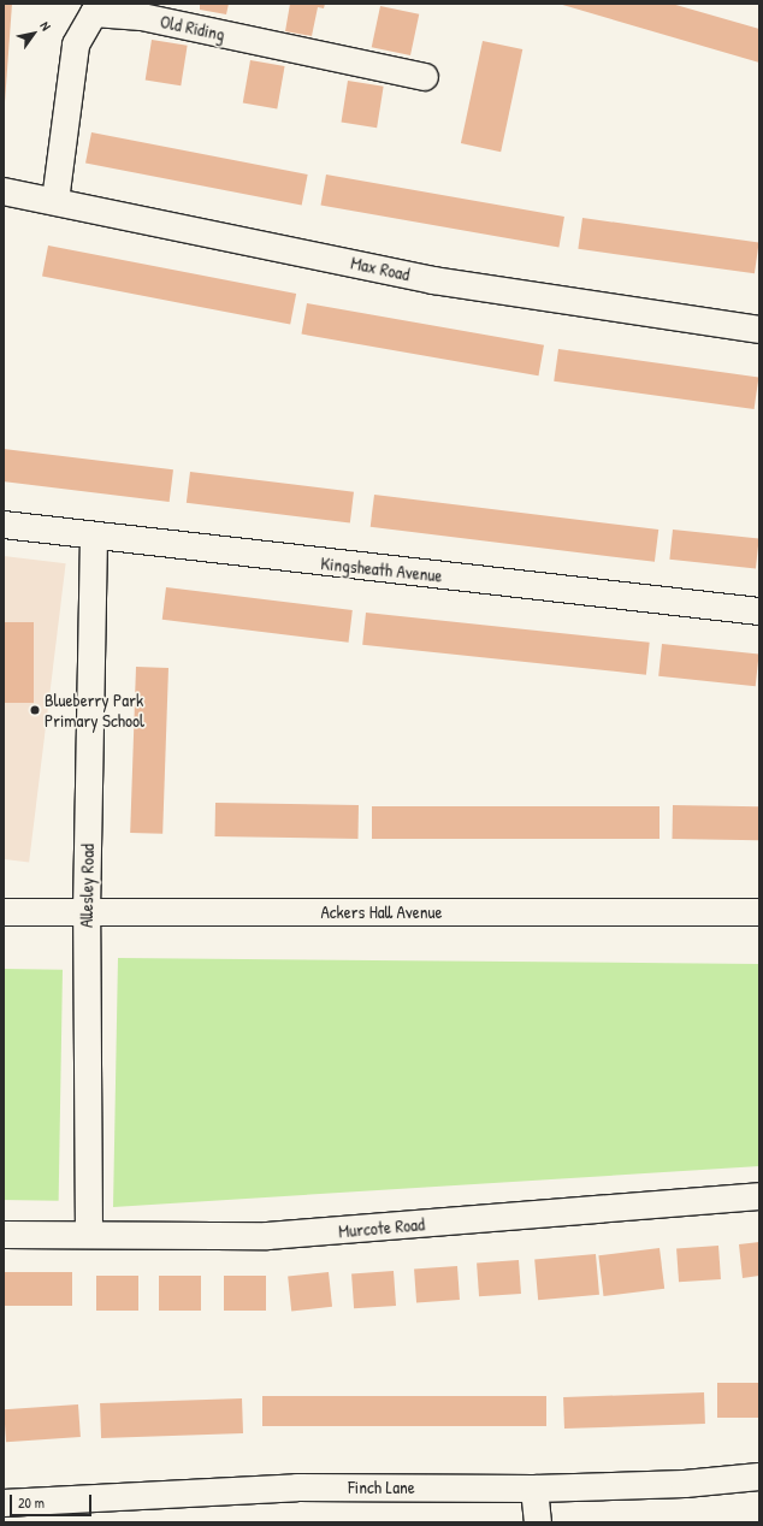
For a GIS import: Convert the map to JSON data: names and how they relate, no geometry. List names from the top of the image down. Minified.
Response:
{"streets":{"street":["Old Riding","Max Road","Kingsheath Avenue","Allesley Road","Ackers Hall Avenue","Murcote Road","Finch Lane"]},"crossings":[["Old Riding","Max Road"],["Kingsheath Avenue","Allesley Road"],["Allesley Road","Ackers Hall Avenue"],["Allesley Road","Murcote Road"]],"places":["Blueberry Park Primary School"],"scale_bar":"20 m","north":"top right"}
